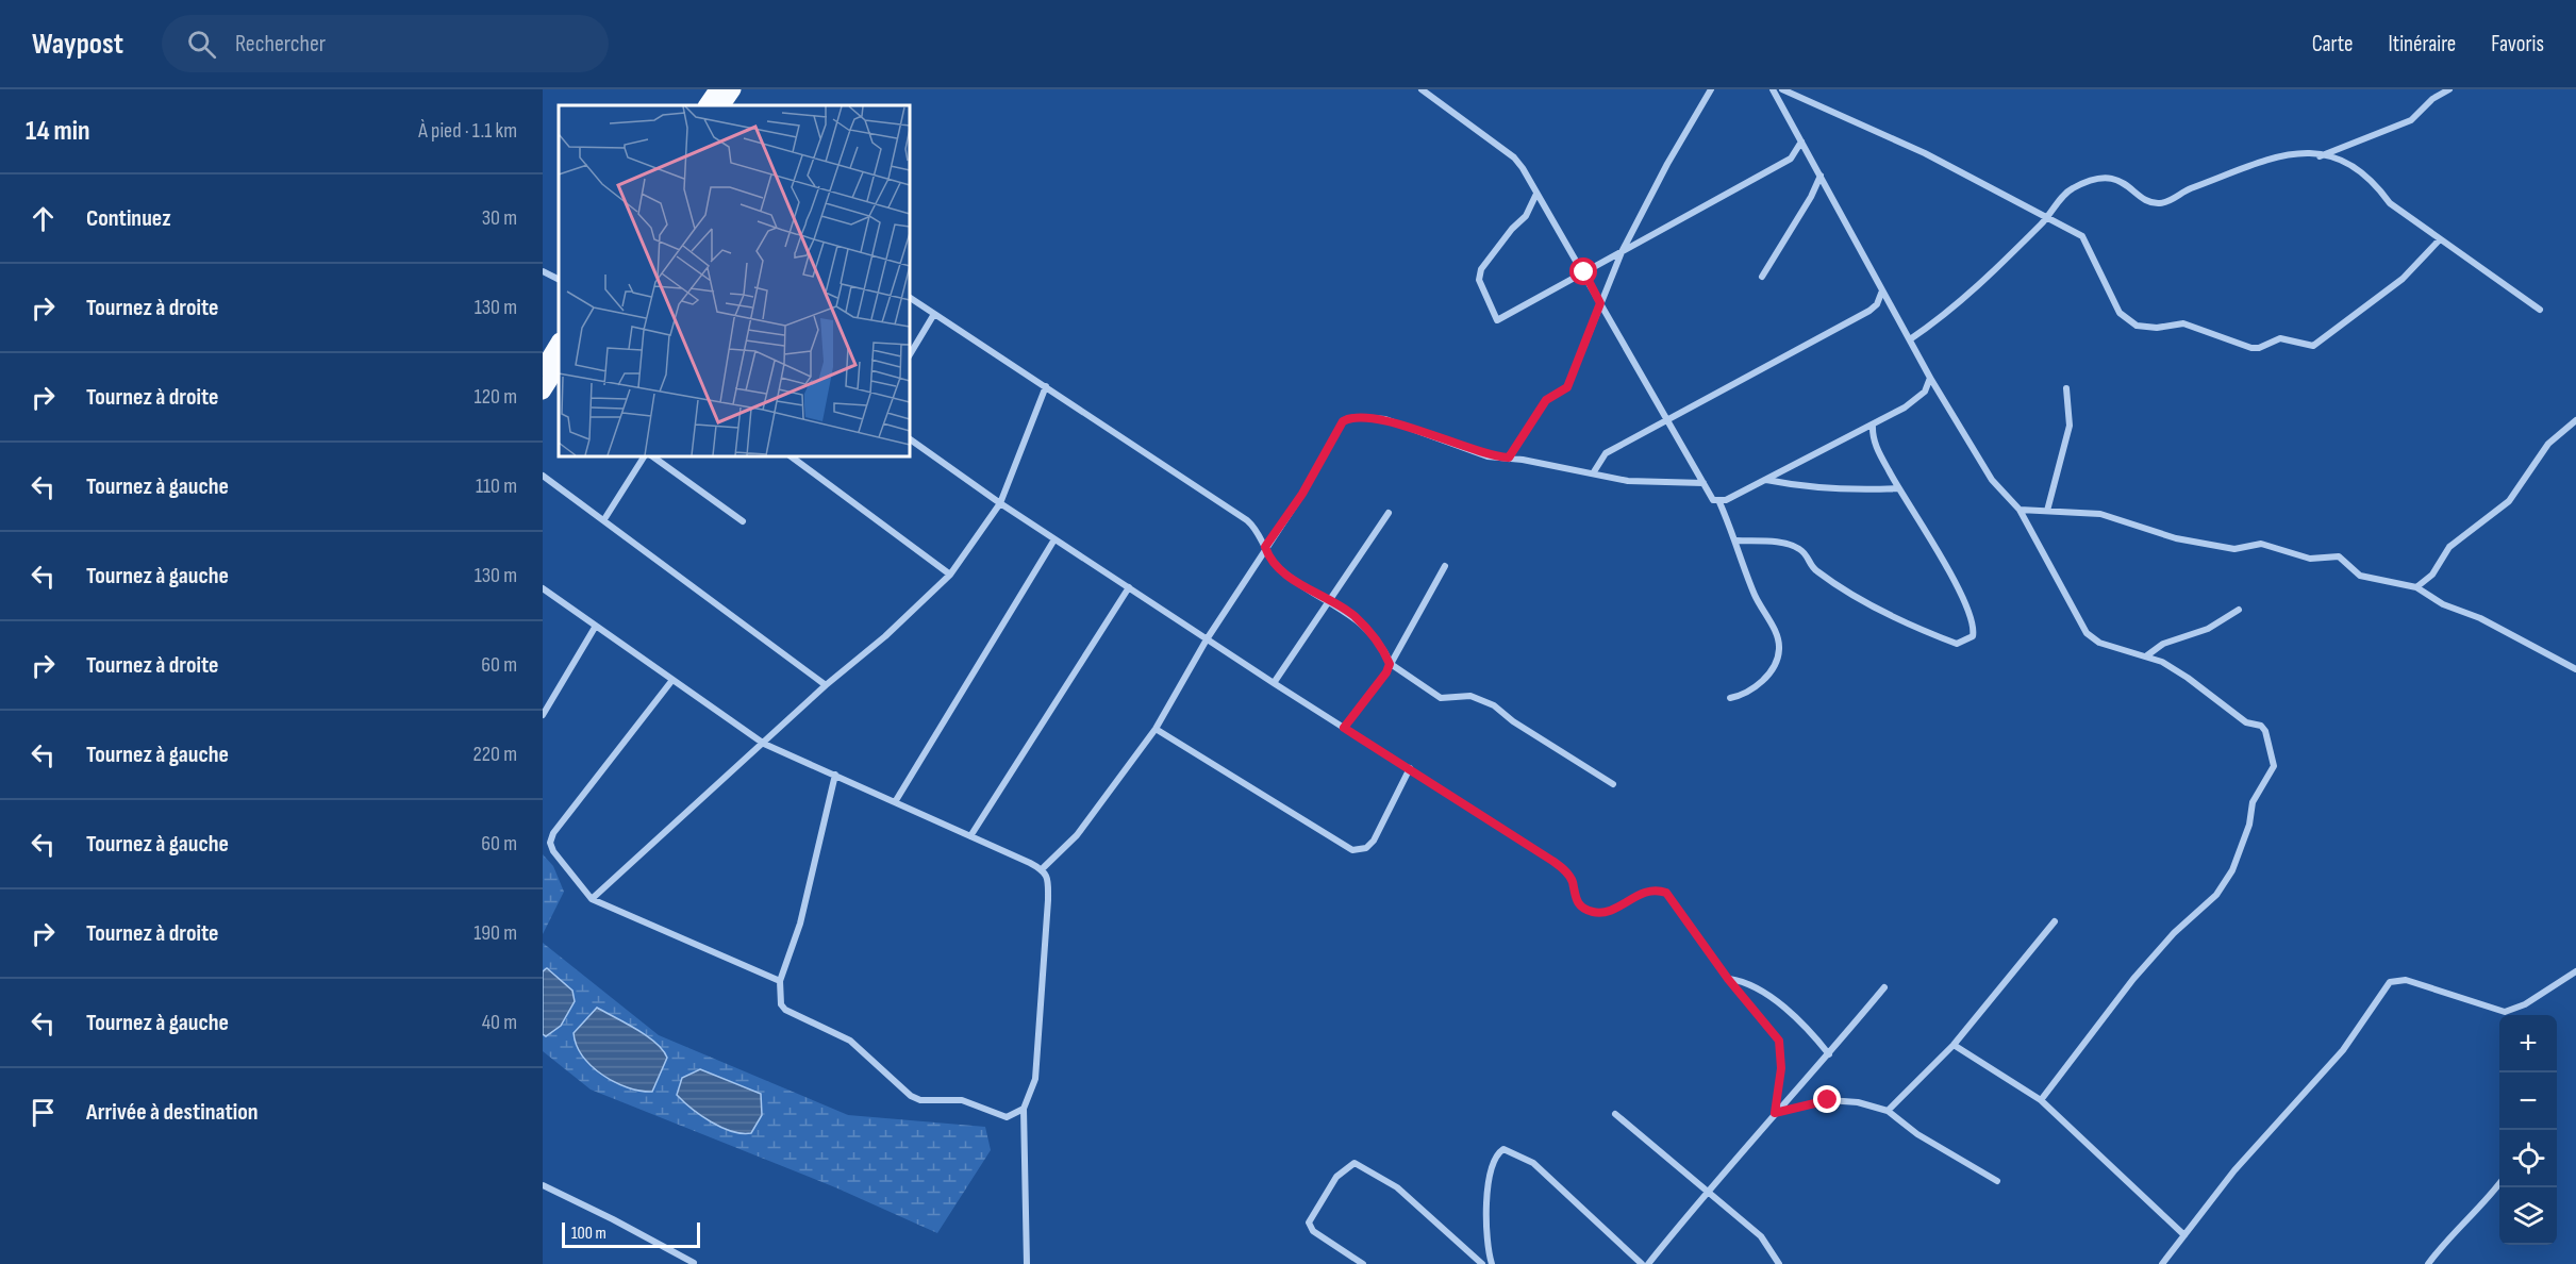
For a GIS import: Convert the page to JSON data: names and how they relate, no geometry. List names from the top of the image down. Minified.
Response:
{"scale_bar":"100 m","page":{"header":"Waypost","search":"Rechercher","nav":["Carte","Itinéraire","Favoris"],"heading":["14 min","À pied · 1.1 km"],"list":[["Continuez","30 m"],["Tournez à droite","130 m"],["Tournez à droite","120 m"],["Tournez à gauche","110 m"],["Tournez à gauche","130 m"],["Tournez à droite","60 m"],["Tournez à gauche","220 m"],["Tournez à gauche","60 m"],["Tournez à droite","190 m"],["Tournez à gauche","40 m"],"Arrivée à destination"],"map_buttons":["+","−"],"scale":"100 m"}}
